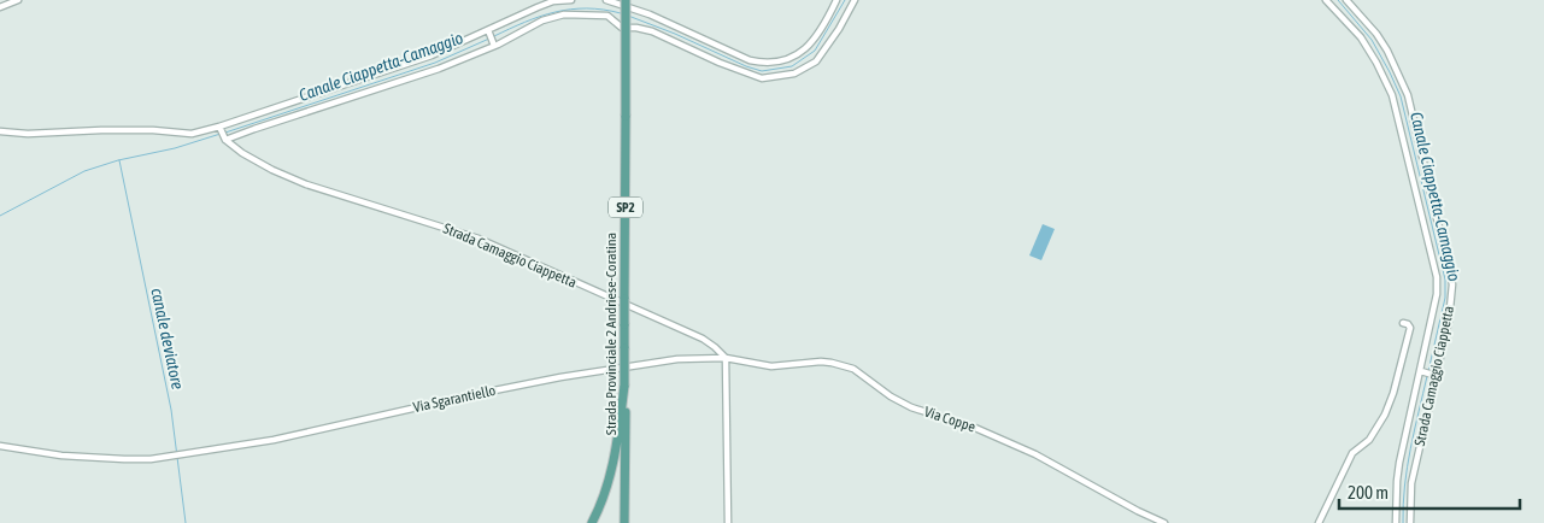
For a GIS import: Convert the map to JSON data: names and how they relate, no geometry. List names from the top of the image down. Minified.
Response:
{"streets":{"main road":["SP2","Strada Provinciale 2 Andriese-Coratina"],"street":["Strada Camaggio Ciappetta","Via Sgarantiello","Via Coppe"]},"crossings":[["Strada Camaggio Ciappetta","Via Sgarantiello"],["Strada Camaggio Ciappetta","Via Coppe"],["Via Sgarantiello","Via Coppe"]],"water":["Canale Ciappetta-Camaggio","canale deviatore"],"scale_bar":"200 m"}
